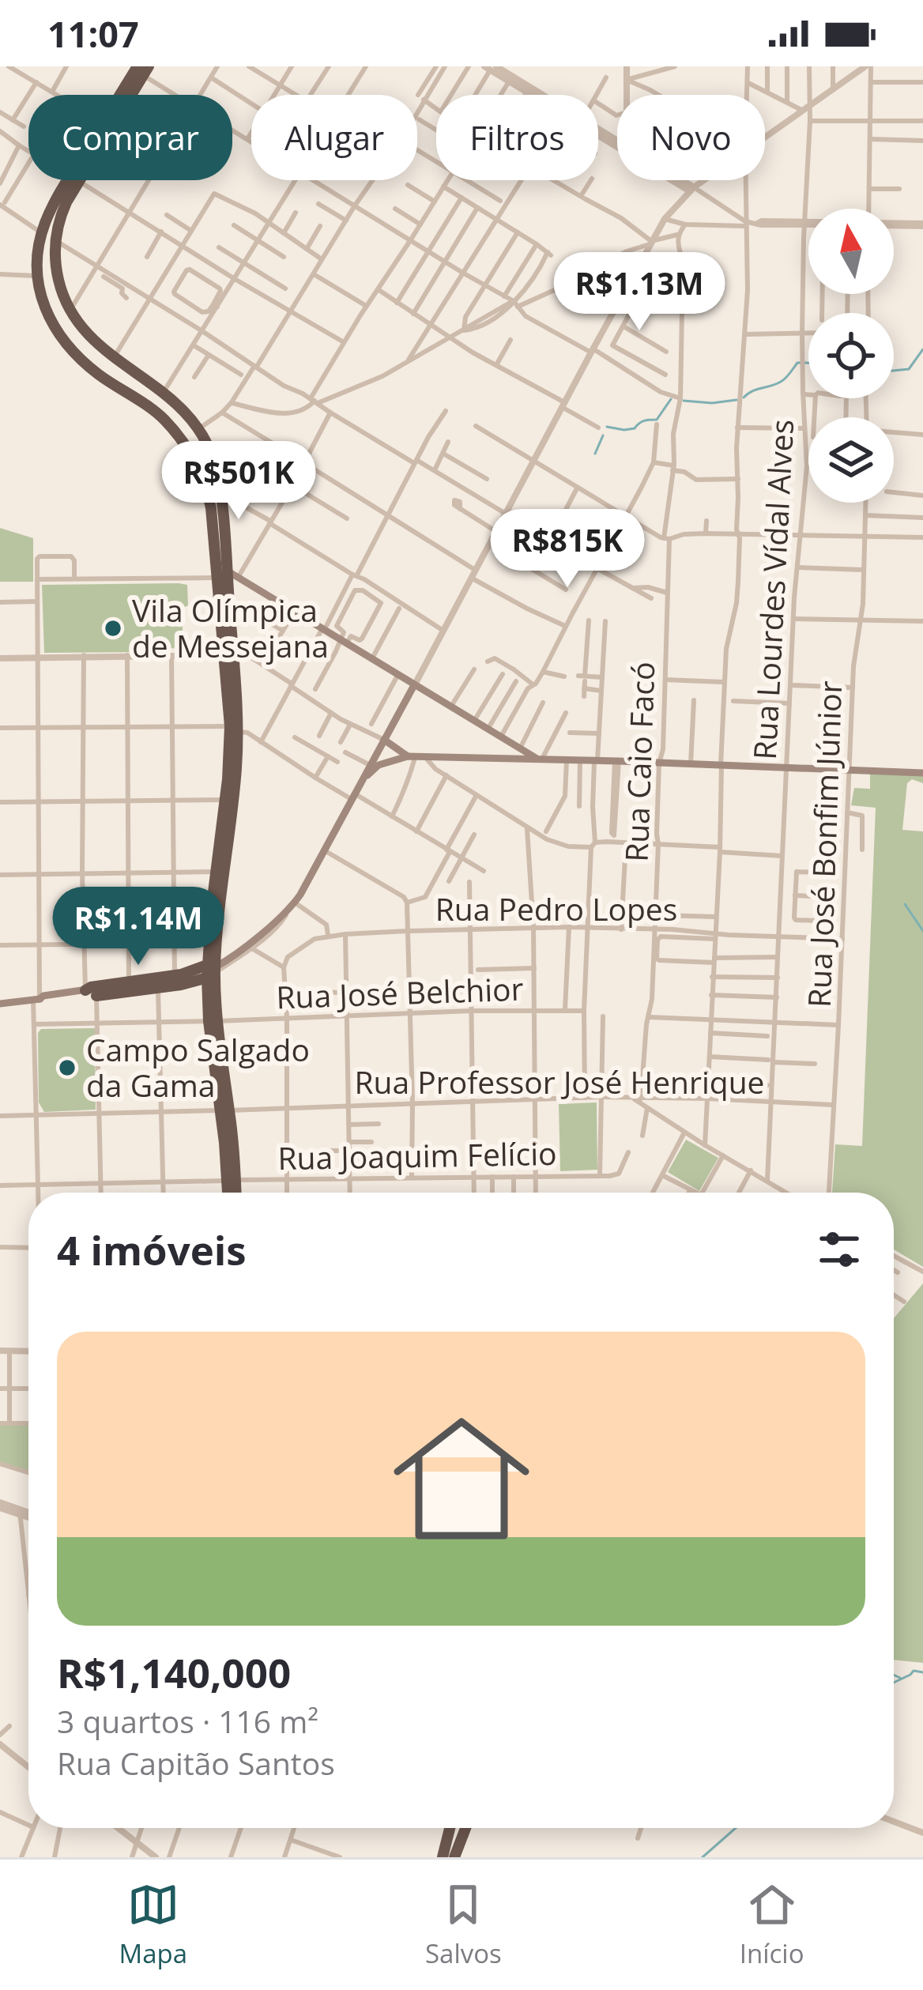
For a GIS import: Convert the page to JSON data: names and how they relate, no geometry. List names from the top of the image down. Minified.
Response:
{"streets":{"street":["Rua Lourdes Vídal Alves","Rua Caio Facó","Rua José Bonfim Júnior","Rua Pedro Lopes","Rua José Belchior","Rua Professor José Henrique","Rua Joaquim Felício"]},"crossings":[["Rua Lourdes Vídal Alves","Rua Pedro Lopes"],["Rua Lourdes Vídal Alves","Rua Professor José Henrique"],["Rua Caio Facó","Rua Pedro Lopes"],["Rua Caio Facó","Rua Professor José Henrique"],["Rua José Bonfim Júnior","Rua Pedro Lopes"],["Rua José Bonfim Júnior","Rua Professor José Henrique"]],"places":["Vila Olímpica de Messejana","Campo Salgado da Gama"],"north":"top","page":{"status":"11:07","chip":["Comprar","Alugar","Filtros","Novo"],"price":["R$1.13M","R$501K","R$815K","R$1.14M"],"heading":"4 imóveis","list":[{"name":"R$1,140,000","note":"3 quartos · 116 m² · Rua Capitão Santos"}],"tabs":["Mapa","Salvos","Início"]}}
